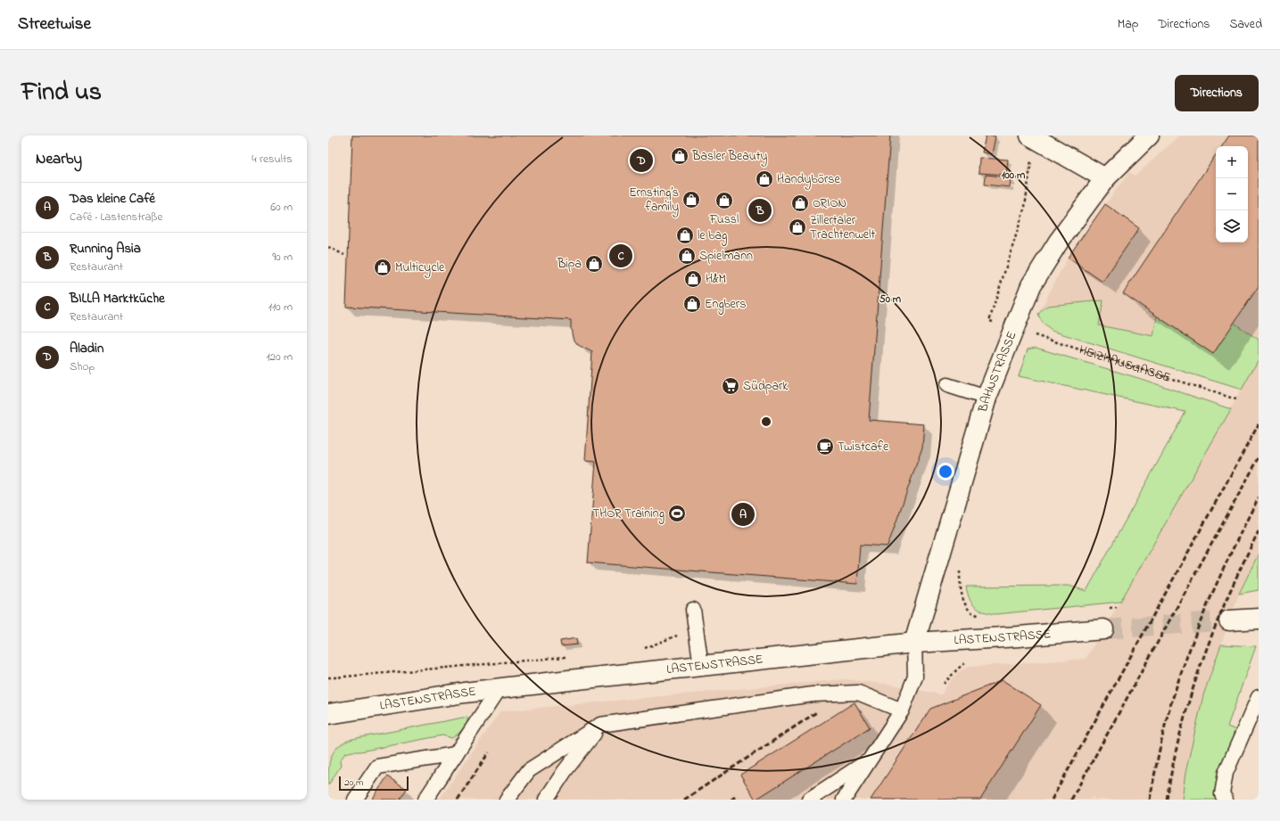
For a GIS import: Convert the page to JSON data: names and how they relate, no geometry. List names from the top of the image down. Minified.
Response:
{"streets":{"street":["BAHNSTRASSE","LASTENSTRASSE"],"path":["HEIZHAUSGASSE"]},"crossings":[["HEIZHAUSGASSE","BAHNSTRASSE"],["BAHNSTRASSE","LASTENSTRASSE"]],"places":{"shop":["Basler Beauty","Handybörse","Ernsting’s family","Fussl","ORION","Zillertaler Trachtenwelt","le bag","Spielmann","Bipa","Multicycle","H&M","Engbers"],"supermarket":["Südpark"],"cafe":["Twistcafe"],"sports":["THOR Training"]},"scale_bar":"20 m","page":{"header":"Streetwise","nav":["Map","Directions","Saved"],"title":"Find us","buttons":"Directions","heading":["Nearby","4 results"],"map_buttons":["+","−"],"pins":["D","B","C","A"],"list":[{"mark":"A","name":"Das kleine Café","note":"Café · Lastenstraße","value":"60 m"},{"mark":"B","name":"Running Asia","note":"Restaurant","value":"90 m"},{"mark":"C","name":"BILLA Marktküche","note":"Restaurant","value":"110 m"},{"mark":"D","name":"Aladin","note":"Shop","value":"120 m"}],"scale":"20 m"},"rings":["100 m","50 m"]}
